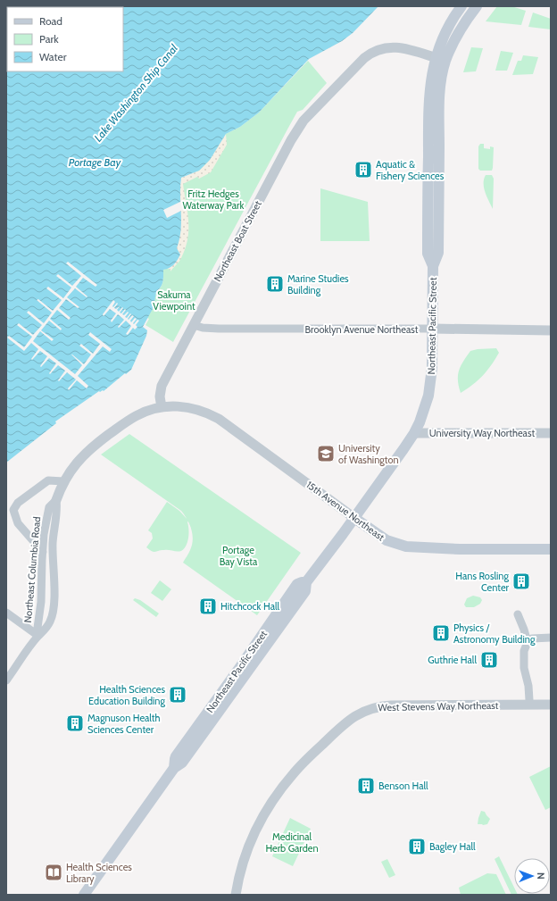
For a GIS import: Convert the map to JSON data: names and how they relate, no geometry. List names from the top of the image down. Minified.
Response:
{"streets":{"main road":["Northeast Pacific Street","15th Avenue Northeast"],"street":["Northeast Boat Street","Brooklyn Avenue Northeast","University Way Northeast","Northeast Columbia Road","West Stevens Way Northeast"]},"crossings":[["Northeast Boat Street","Northeast Pacific Street"],["Northeast Boat Street","Brooklyn Avenue Northeast"],["Northeast Boat Street","15th Avenue Northeast"],["Northeast Pacific Street","Brooklyn Avenue Northeast"],["Northeast Pacific Street","University Way Northeast"],["Northeast Pacific Street","15th Avenue Northeast"]],"water":["Lake Washington Ship Canal","Portage Bay"],"parks":["Fritz Hedges Waterway Park","Sakuma Viewpoint","Portage Bay Vista","Medicinal Herb Garden"],"places":{"building":["Aquatic & Fishery Sciences","Marine Studies Building","Hans Rosling Center","Hitchcock Hall","Physics / Astronomy Building","Guthrie Hall","Health Sciences Education Building","Magnuson Health Sciences Center","Benson Hall","Bagley Hall"],"school or university":["University of Washington"],"library":["Health Sciences Library"]},"legend":["Road","Park","Water"],"north":"right"}
